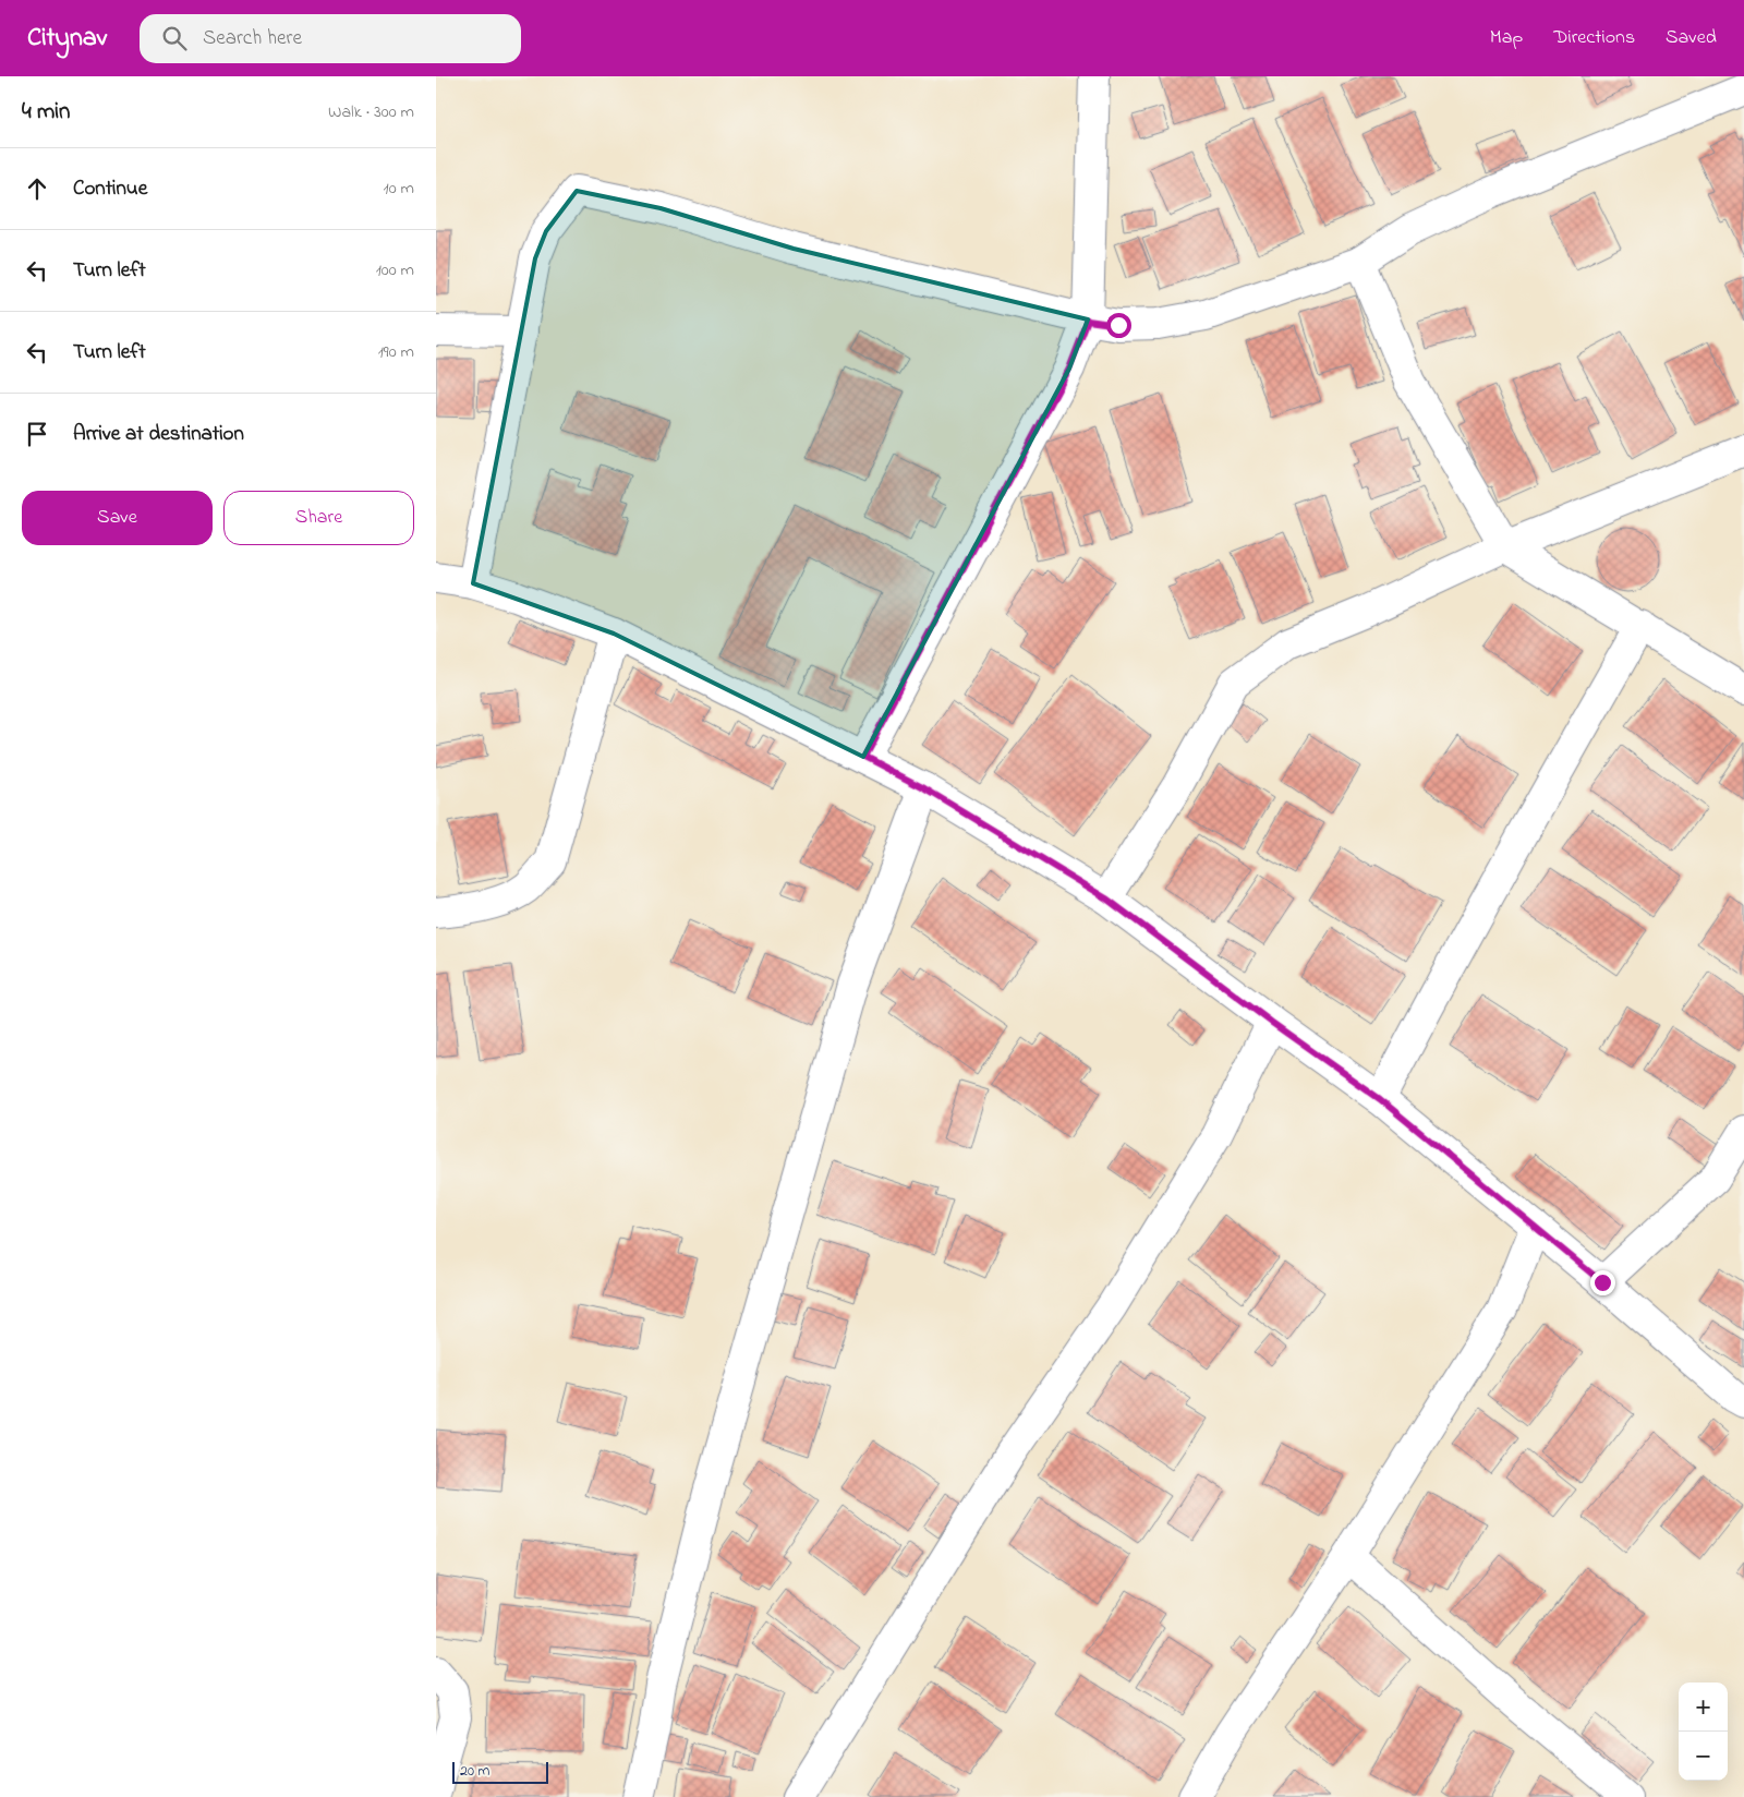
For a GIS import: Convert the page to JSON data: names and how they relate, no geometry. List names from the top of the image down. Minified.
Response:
{"scale_bar":"20 m","page":{"header":"Citynav","search":"Search here","nav":["Map","Directions","Saved"],"heading":["4 min","Walk · 300 m"],"list":[["Continue","10 m"],["Turn left","100 m"],["Turn left","190 m"],"Arrive at destination"],"buttons":["Save","Share"],"map_buttons":["+","−"],"scale":"20 m"}}
